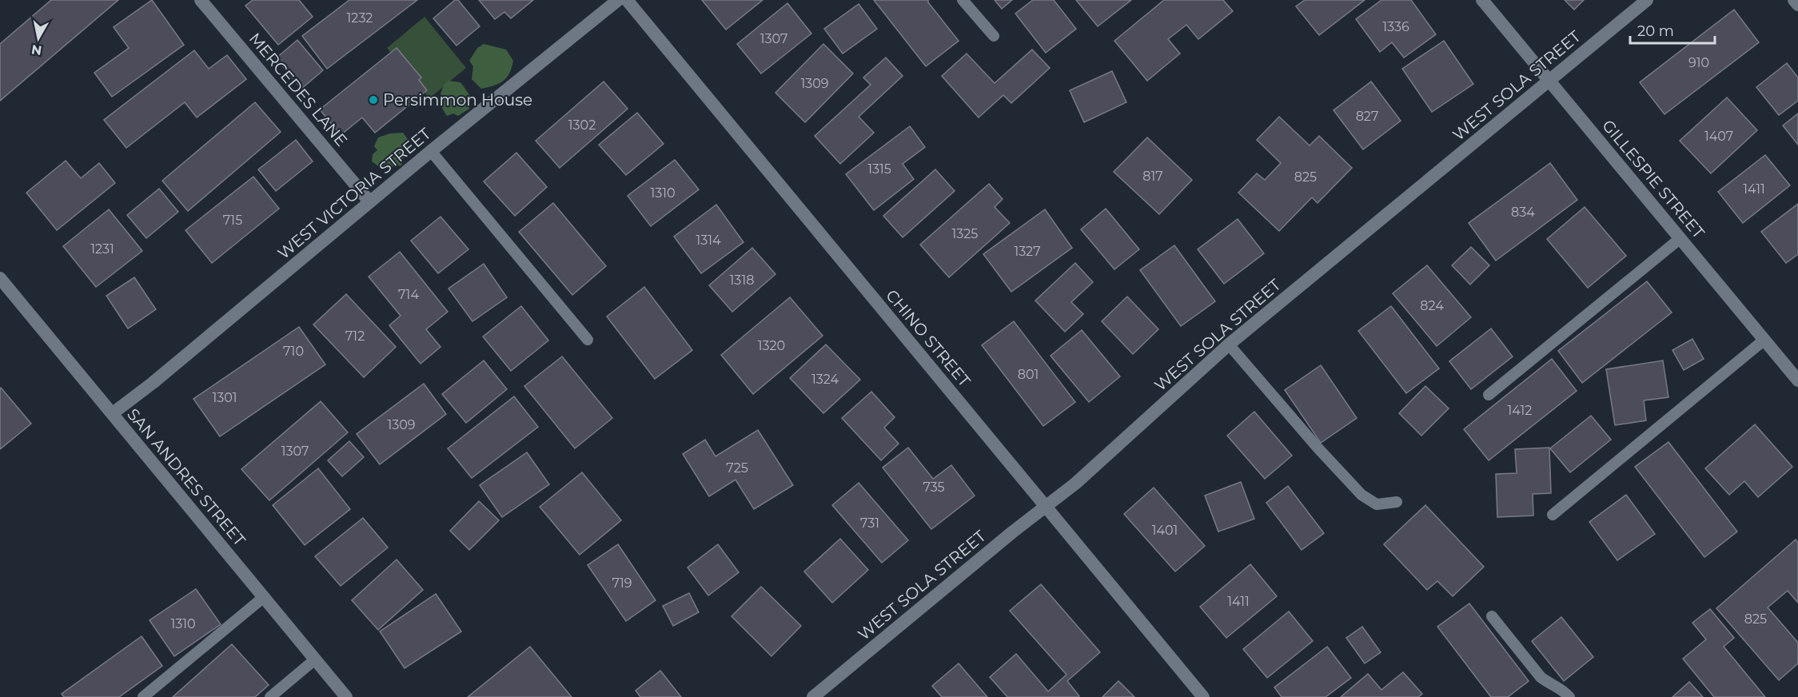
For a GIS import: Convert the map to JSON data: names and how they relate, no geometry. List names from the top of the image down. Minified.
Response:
{"streets":{"street":["WEST SOLA STREET","MERCEDES LANE","GILLESPIE STREET","WEST VICTORIA STREET","CHINO STREET","SAN ANDRES STREET"]},"crossings":[["WEST SOLA STREET","GILLESPIE STREET"],["WEST SOLA STREET","CHINO STREET"],["MERCEDES LANE","WEST VICTORIA STREET"],["WEST VICTORIA STREET","SAN ANDRES STREET"]],"places":["Persimmon House"],"house_numbers":["1232","1336","1307","910","1309","827","1302","1407","1315","817","825","1411","1310","834","715","1325","1314","1231","1327","1318","714","824","712","1320","710","801","1324","1301","1412","1309","1307","725","735","731","1401","719","1411","825","1310"],"scale_bar":"20 m","north":"bottom"}
